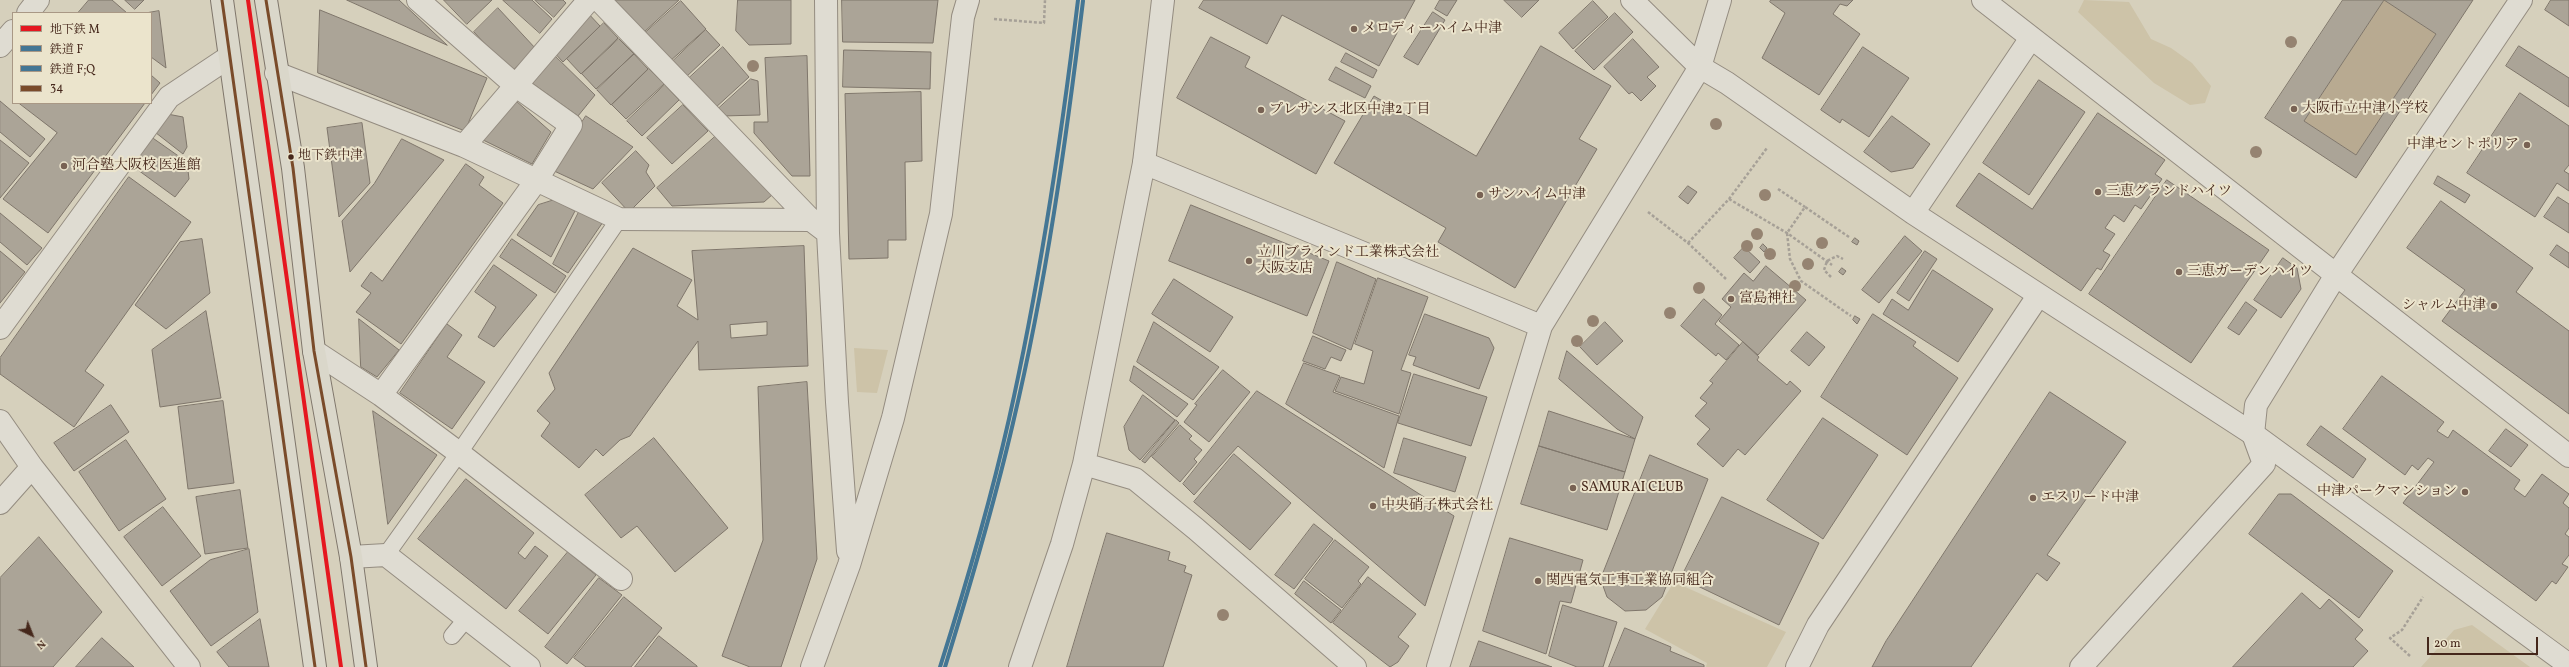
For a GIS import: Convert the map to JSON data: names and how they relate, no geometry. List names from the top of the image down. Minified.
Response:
{"places":["メロディーハイム中津","大阪市立中津小学校","プレサンス北区中津2丁目","中津セントポリア","地下鉄中津","河合塾大阪校 医進館","三恵グランドハイツ","サンハイム中津","立川ブラインド工業株式会社 大阪支店","三恵ガーデンハイツ","富島神社","シャルム中津","SAMURAI CLUB","中津パークマンション","エスリード中津","中央硝子株式会社","関西電気工事工業協同組合"],"lines":["metro line M","rail line F","transit line 34","rail line F;Q"],"legend":["地下鉄 M","鉄道 F","鉄道 F;Q","34"],"scale_bar":"20 m","north":"bottom right"}
